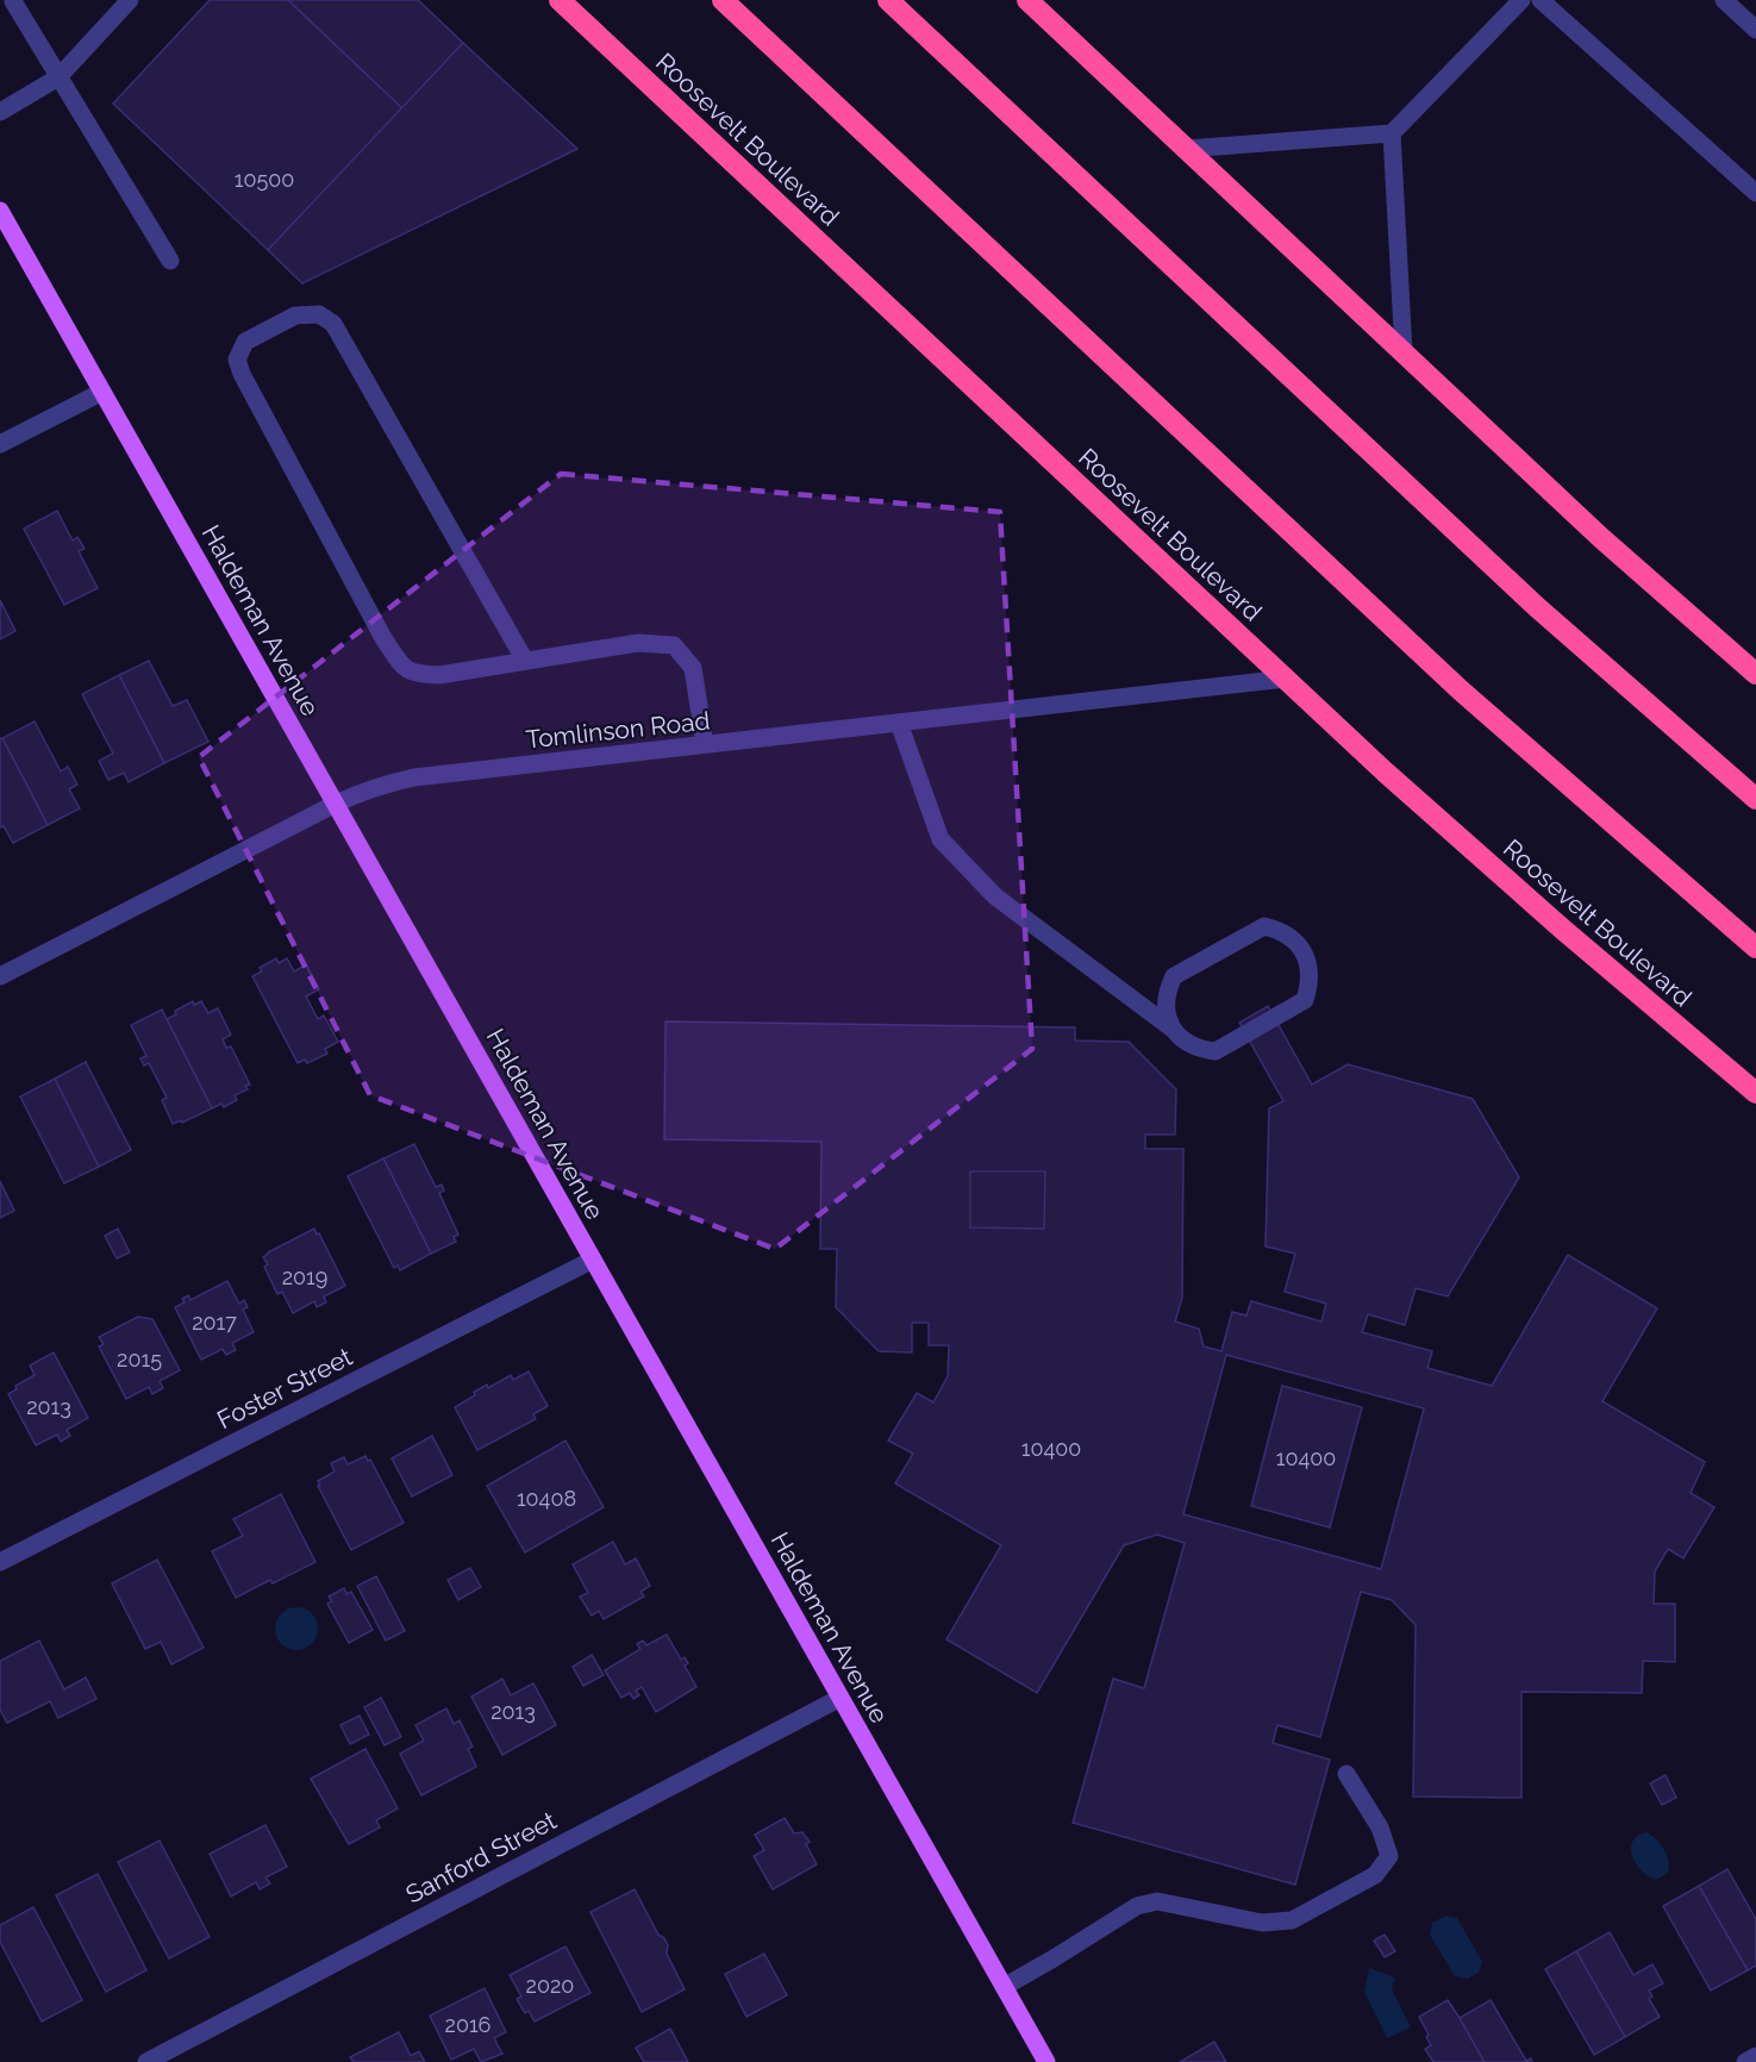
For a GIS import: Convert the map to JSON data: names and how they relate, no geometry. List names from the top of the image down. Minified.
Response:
{"streets":{"highway":["Roosevelt Boulevard"],"main road":["Haldeman Avenue"],"street":["Tomlinson Road","Foster Street","Sanford Street"]},"crossings":[["Roosevelt Boulevard","Tomlinson Road"],["Haldeman Avenue","Tomlinson Road"],["Haldeman Avenue","Foster Street"],["Haldeman Avenue","Sanford Street"]],"house_numbers":["10500","2019","2017","2015","2013","10400","10400","10408","2013","2020","2016"]}
